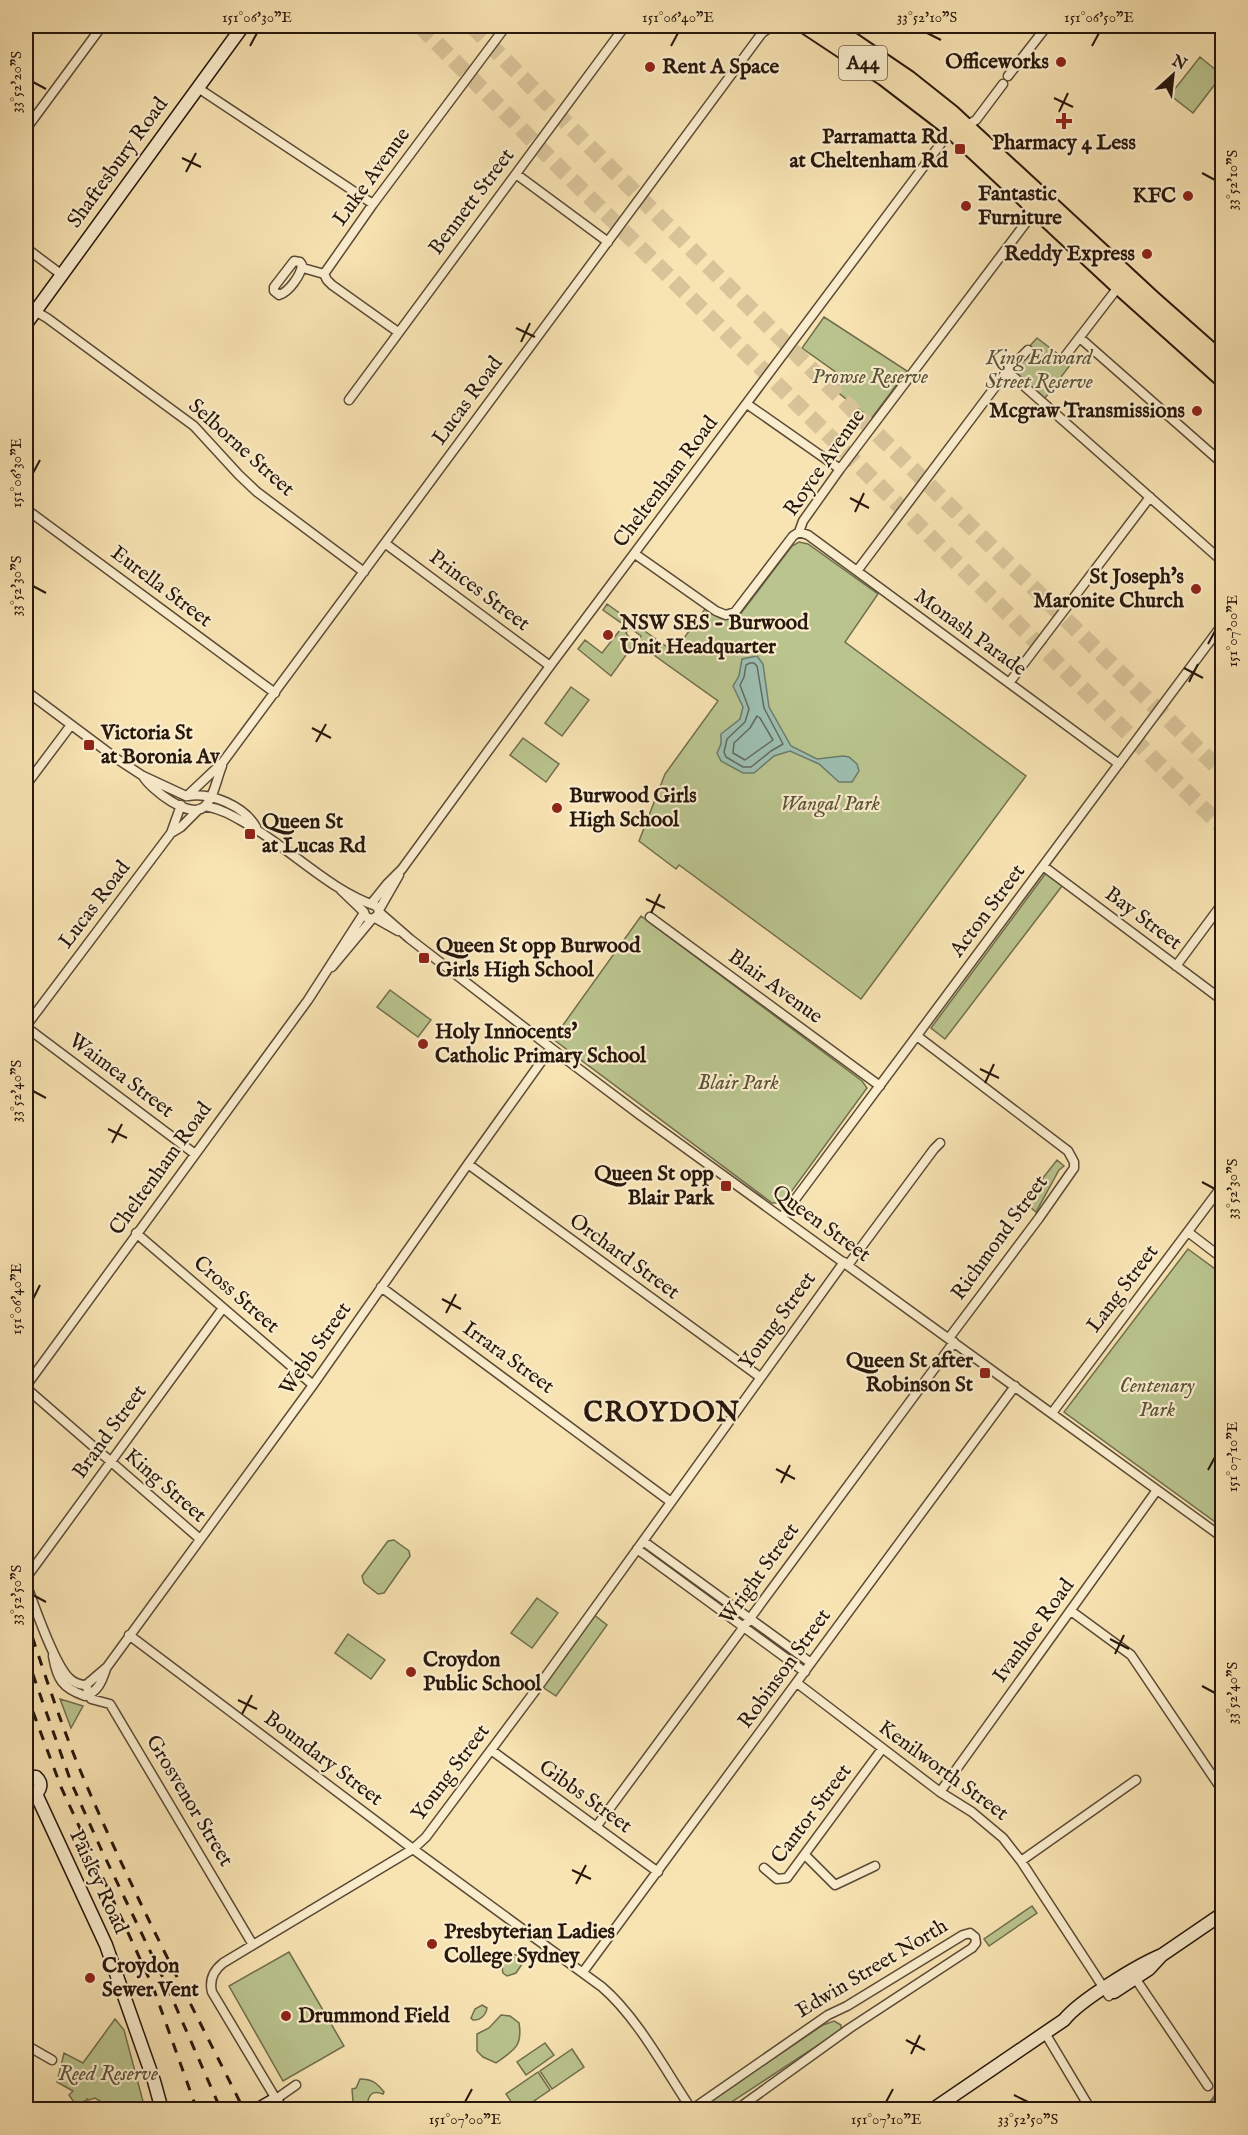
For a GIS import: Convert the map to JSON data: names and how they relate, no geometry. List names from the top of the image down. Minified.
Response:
{"streets":{"highway":["A44"],"main road":["Shaftesbury Road","Paisley Road"],"street":["Luke Avenue","Bennett Street","Lucas Road","Selborne Street","Royce Avenue","Cheltenham Road","Eurella Street","Princes Street","Monash Parade","Acton Street","Bay Street","Blair Avenue","Waimea Street","Queen Street","Richmond Street","Orchard Street","Lang Street","Cross Street","Young Street","Webb Street","Irrara Street","Brand Street","King Street","Wright Street","Ivanhoe Road","Robinson Street","Boundary Street","Kenilworth Street","Gibbs Street","Grosvenor Street","Cantor Street","Edwin Street North"]},"crossings":[["A44","Royce Avenue"],["A44","Cheltenham Road"],["Shaftesbury Road","Selborne Street"],["Lucas Road","Selborne Street"],["Lucas Road","Eurella Street"],["Lucas Road","Princes Street"],["Lucas Road","Waimea Street"],["Royce Avenue","Cheltenham Road"],["Royce Avenue","Monash Parade"],["Cheltenham Road","Princes Street"],["Cheltenham Road","Waimea Street"],["Cheltenham Road","Queen Street"],["Cheltenham Road","Cross Street"],["Cheltenham Road","King Street"],["Monash Parade","Acton Street"],["Acton Street","Bay Street"],["Acton Street","Blair Avenue"],["Acton Street","Queen Street"],["Acton Street","Richmond Street"],["Queen Street","Richmond Street"],["Queen Street","Lang Street"],["Queen Street","Young Street"],["Queen Street","Webb Street"],["Queen Street","Wright Street"],["Queen Street","Ivanhoe Road"],["Queen Street","Robinson Street"],["Richmond Street","Wright Street"],["Orchard Street","Young Street"],["Orchard Street","Webb Street"],["Cross Street","Webb Street"],["Cross Street","Brand Street"],["Young Street","Irrara Street"],["Young Street","Boundary Street"],["Young Street","Gibbs Street"],["Young Street","Grosvenor Street"],["Webb Street","Irrara Street"],["Webb Street","King Street"],["Webb Street","Boundary Street"],["Webb Street","Grosvenor Street"],["Brand Street","King Street"],["Wright Street","Gibbs Street"],["Ivanhoe Road","Kenilworth Street"],["Robinson Street","Boundary Street"],["Robinson Street","Kenilworth Street"],["Robinson Street","Gibbs Street"],["Boundary Street","Edwin Street North"],["Kenilworth Street","Cantor Street"]],"districts":["CROYDON"],"parks":["King Edward Street Reserve","Prowse Reserve","Wangal Park","Blair Park","Centenary Park","Reed Reserve"],"places":{"other":["Officeworks","Rent A Space","KFC","Fantastic Furniture","Reddy Express","Mcgraw Transmissions","St Joseph's Maronite Church","NSW SES - Burwood Unit Headquarter","Burwood Girls High School","Holy Innocents' Catholic Primary School","Croydon Public School","Presbyterian Ladies College Sydney","Croydon Sewer Vent","Drummond Field"],"health":["Pharmacy 4 Less"],"transit":["Parramatta Rd at Cheltenham Rd","Victoria St at Boronia Av","Queen St at Lucas Rd","Queen St opp Burwood Girls High School","Queen St opp Blair Park","Queen St after Robinson St"]},"north":"top right","coordinates":["151°06'30\"E","151°06'40\"E","33°52'10\"S","151°06'50\"E","33°52'20\"S","33°52'30\"S","151°07'00\"E","33°52'40\"S","151°07'10\"E","33°52'50\"S"]}
